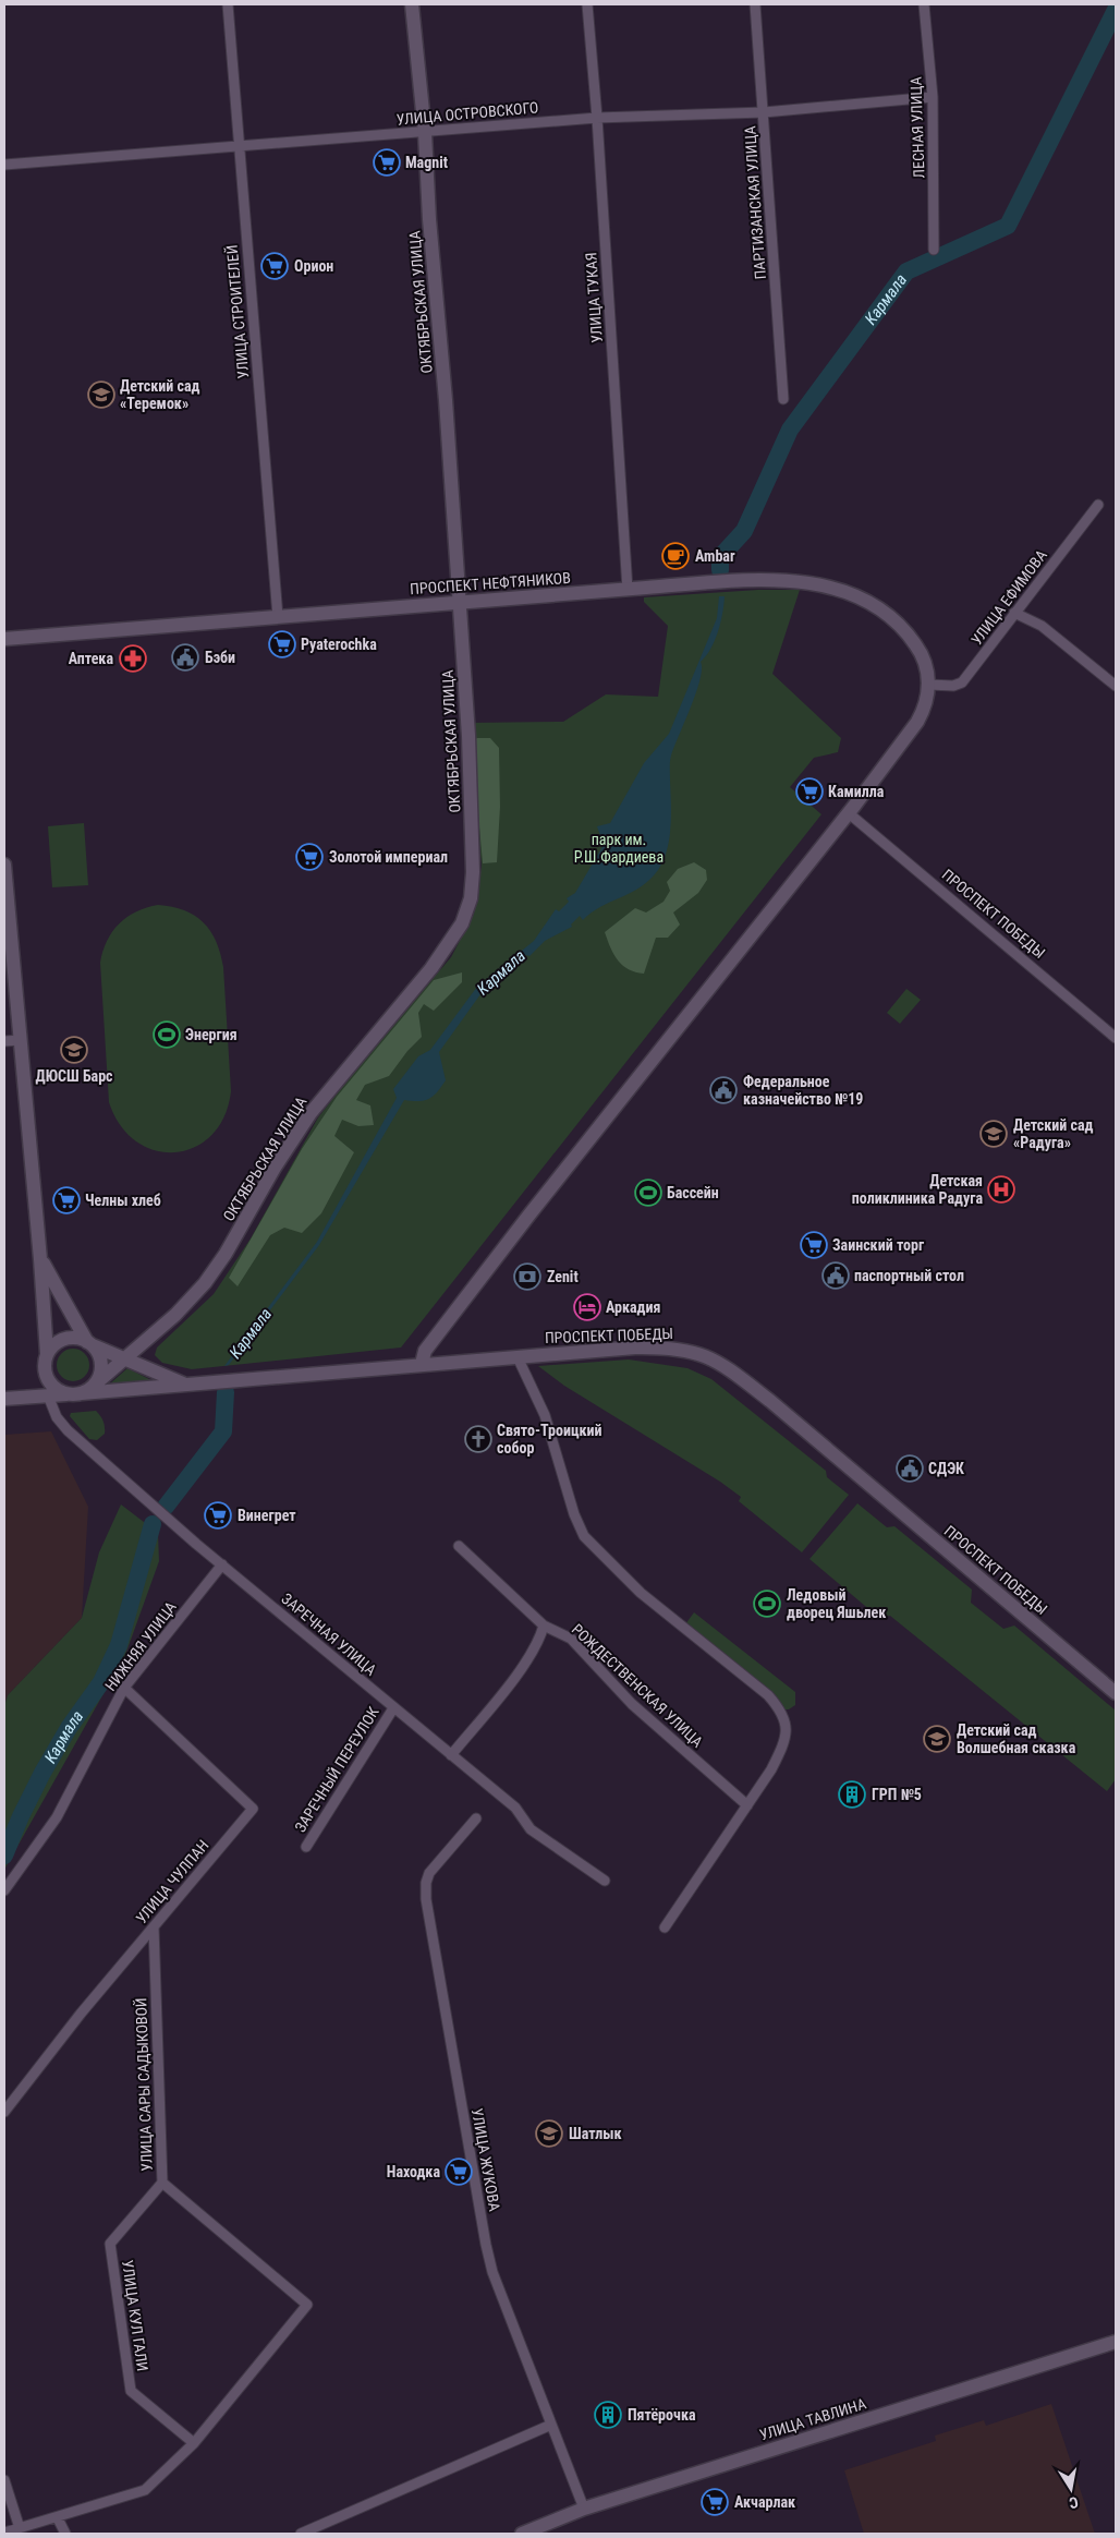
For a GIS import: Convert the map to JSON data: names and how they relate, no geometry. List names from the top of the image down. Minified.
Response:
{"streets":{"main road":["ОКТЯБРЬСКАЯ УЛИЦА","ПРОСПЕКТ НЕФТЯНИКОВ","ПРОСПЕКТ ПОБЕДЫ","УЛИЦА ТАВЛИНА"],"street":["УЛИЦА ОСТРОВСКОГО","ЛЕСНАЯ УЛИЦА","ПАРТИЗАНСКАЯ УЛИЦА","УЛИЦА ТУКАЯ","УЛИЦА СТРОИТЕЛЕЙ","УЛИЦА ЕФИМОВА","ЗАРЕЧНАЯ УЛИЦА","НИЖНЯЯ УЛИЦА","РОЖДЕСТВЕНСКАЯ УЛИЦА","ЗАРЕЧНЫЙ ПЕРЕУЛОК","УЛИЦА ЧУЛПАН","УЛИЦА САРЫ САДЫКОВОЙ","УЛИЦА ЖУКОВА","УЛИЦА КУЛ ГАЛИ"]},"crossings":[["УЛИЦА ОСТРОВСКОГО","ЛЕСНАЯ УЛИЦА"],["УЛИЦА ОСТРОВСКОГО","ПАРТИЗАНСКАЯ УЛИЦА"],["УЛИЦА ОСТРОВСКОГО","УЛИЦА ТУКАЯ"],["УЛИЦА ОСТРОВСКОГО","ОКТЯБРЬСКАЯ УЛИЦА"],["УЛИЦА ОСТРОВСКОГО","УЛИЦА СТРОИТЕЛЕЙ"],["УЛИЦА ТУКАЯ","ПРОСПЕКТ НЕФТЯНИКОВ"],["ОКТЯБРЬСКАЯ УЛИЦА","ПРОСПЕКТ НЕФТЯНИКОВ"],["ОКТЯБРЬСКАЯ УЛИЦА","ПРОСПЕКТ ПОБЕДЫ"],["УЛИЦА СТРОИТЕЛЕЙ","ПРОСПЕКТ НЕФТЯНИКОВ"],["ПРОСПЕКТ НЕФТЯНИКОВ","УЛИЦА ЕФИМОВА"],["ПРОСПЕКТ ПОБЕДЫ","ЗАРЕЧНАЯ УЛИЦА"],["ЗАРЕЧНАЯ УЛИЦА","НИЖНЯЯ УЛИЦА"],["ЗАРЕЧНАЯ УЛИЦА","ЗАРЕЧНЫЙ ПЕРЕУЛОК"],["НИЖНЯЯ УЛИЦА","УЛИЦА ЧУЛПАН"],["УЛИЦА ЧУЛПАН","УЛИЦА САРЫ САДЫКОВОЙ"],["УЛИЦА САРЫ САДЫКОВОЙ","УЛИЦА КУЛ ГАЛИ"],["УЛИЦА ЖУКОВА","УЛИЦА ТАВЛИНА"]],"water":["Кармала"],"parks":["парк им. Р.Ш.Фардиева"],"places":{"supermarket":["Magnit","Орион","Pyaterochka","Камилла","Золотой империал","Челны хлеб","Заинский торг","Винегрет","Находка","Акчарлак"],"school or university":["Детский сад «Теремок»","ДЮСШ Барс","Детский сад «Радуга»","Детский сад Волшебная сказка","Шатлык"],"cafe":["Ambar"],"public building":["Бэби","Федеральное казначейство №19","паспортный стол","СДЭК"],"pharmacy":["Аптека"],"sports":["Энергия","Бассейн","Ледовый дворец Яшьлек"],"hospital":["Детская поликлиника Радуга"],"bank":["Zenit"],"hotel":["Аркадия"],"church":["Свято-Троицкий собор"],"building":["ГРП №5","Пятёрочка"]},"north":"bottom"}
